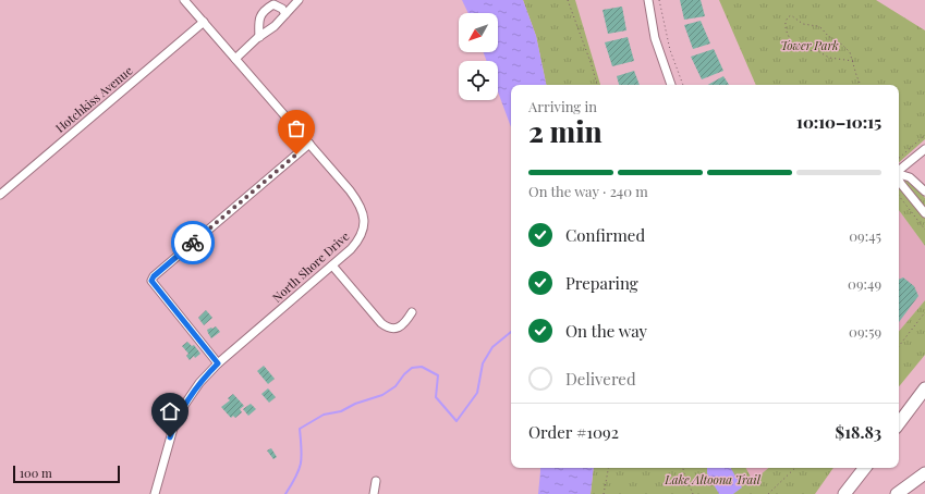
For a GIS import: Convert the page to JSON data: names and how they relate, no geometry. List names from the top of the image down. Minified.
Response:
{"streets":{"street":["Hotchkiss Avenue","North Shore Drive"]},"crossings":[["Hotchkiss Avenue","North Shore Drive"]],"parks":["Tower Park","Lake Altoona Trail"],"scale_bar":"100 m","north":"bottom left","page":{"heading":["2 min","Arriving in","10:10–10:15"],"panel":["Order #1092","$18.83"],"bar":"On the way · 240 m","list":[["Confirmed","09:45"],["Preparing","09:49"],["On the way","09:59"],"Delivered"],"scale":"100 m"}}
